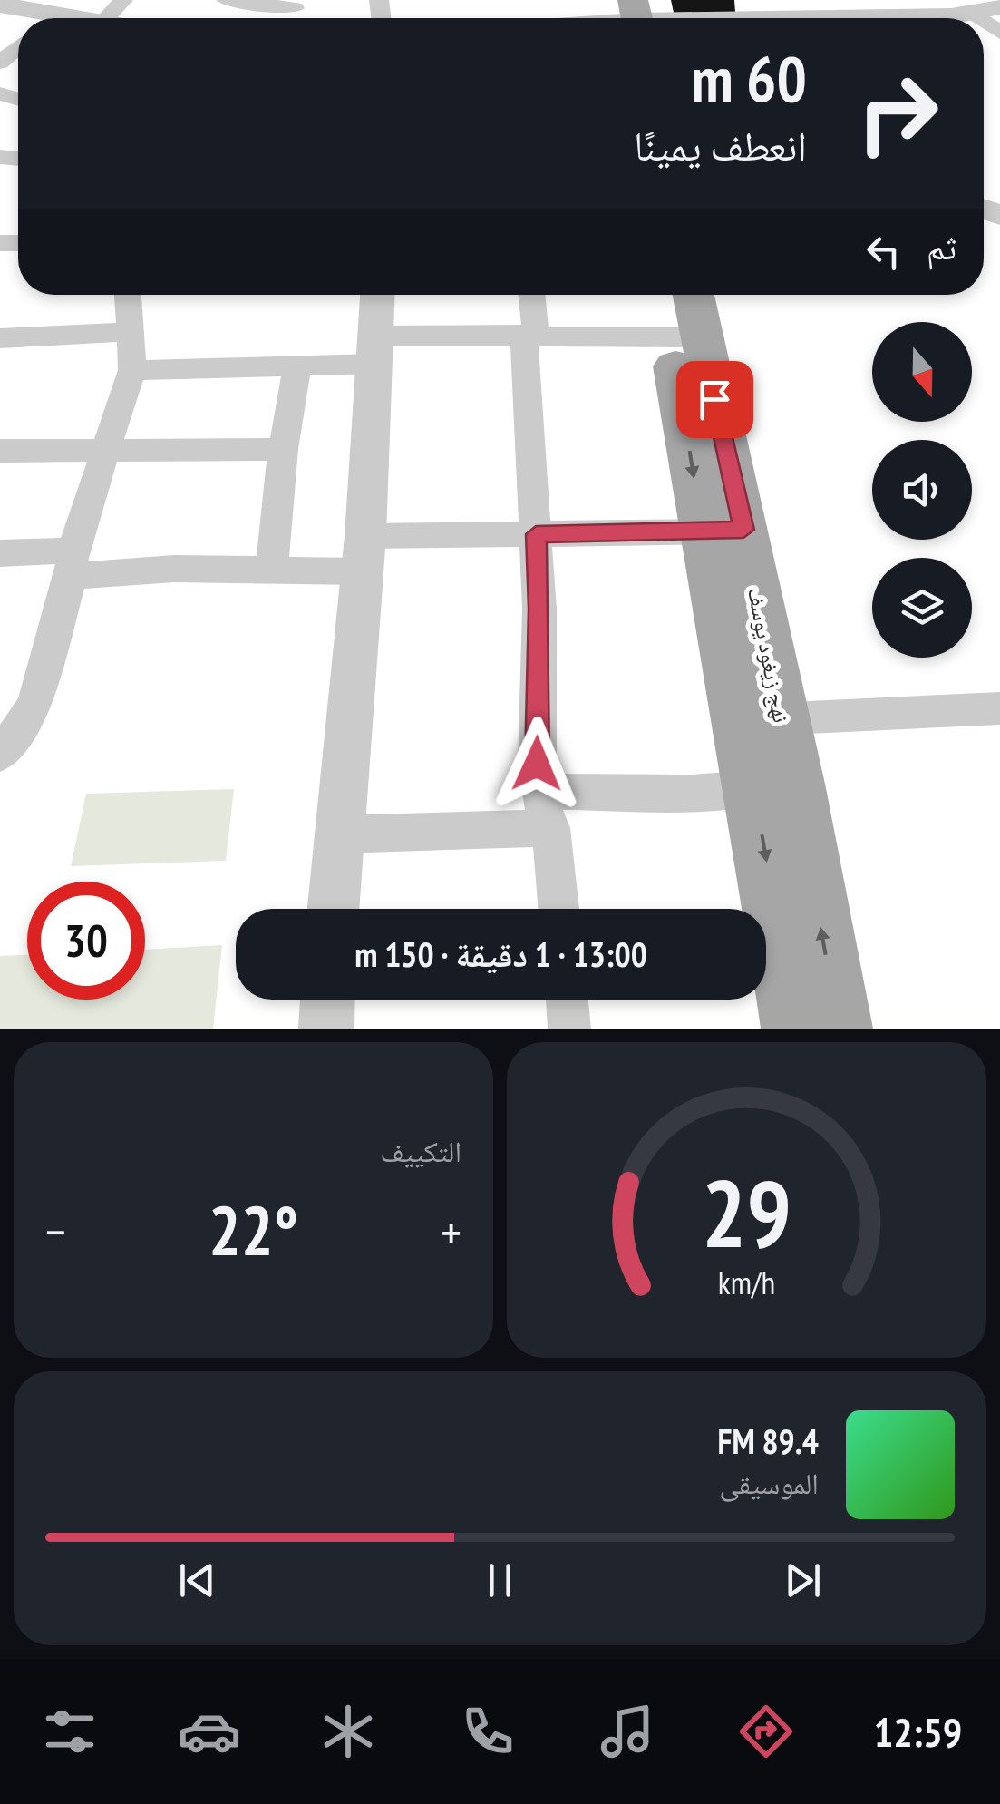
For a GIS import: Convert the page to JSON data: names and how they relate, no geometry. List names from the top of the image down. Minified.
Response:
{"streets":{"main road":["نهج زيغود يوسف"]},"north":"bottom","page":{"turn":["60 m","انعطف يمينًا"],"then":"ثم","limit":"30","trip":"13:00 · 1 دقيقة · 150 m","tile":"التكييف","heat":["−","22°","+"],"song":["89.4 FM","الموسيقى"],"tabs":"12:59","gauge":["29","km/h"]}}
